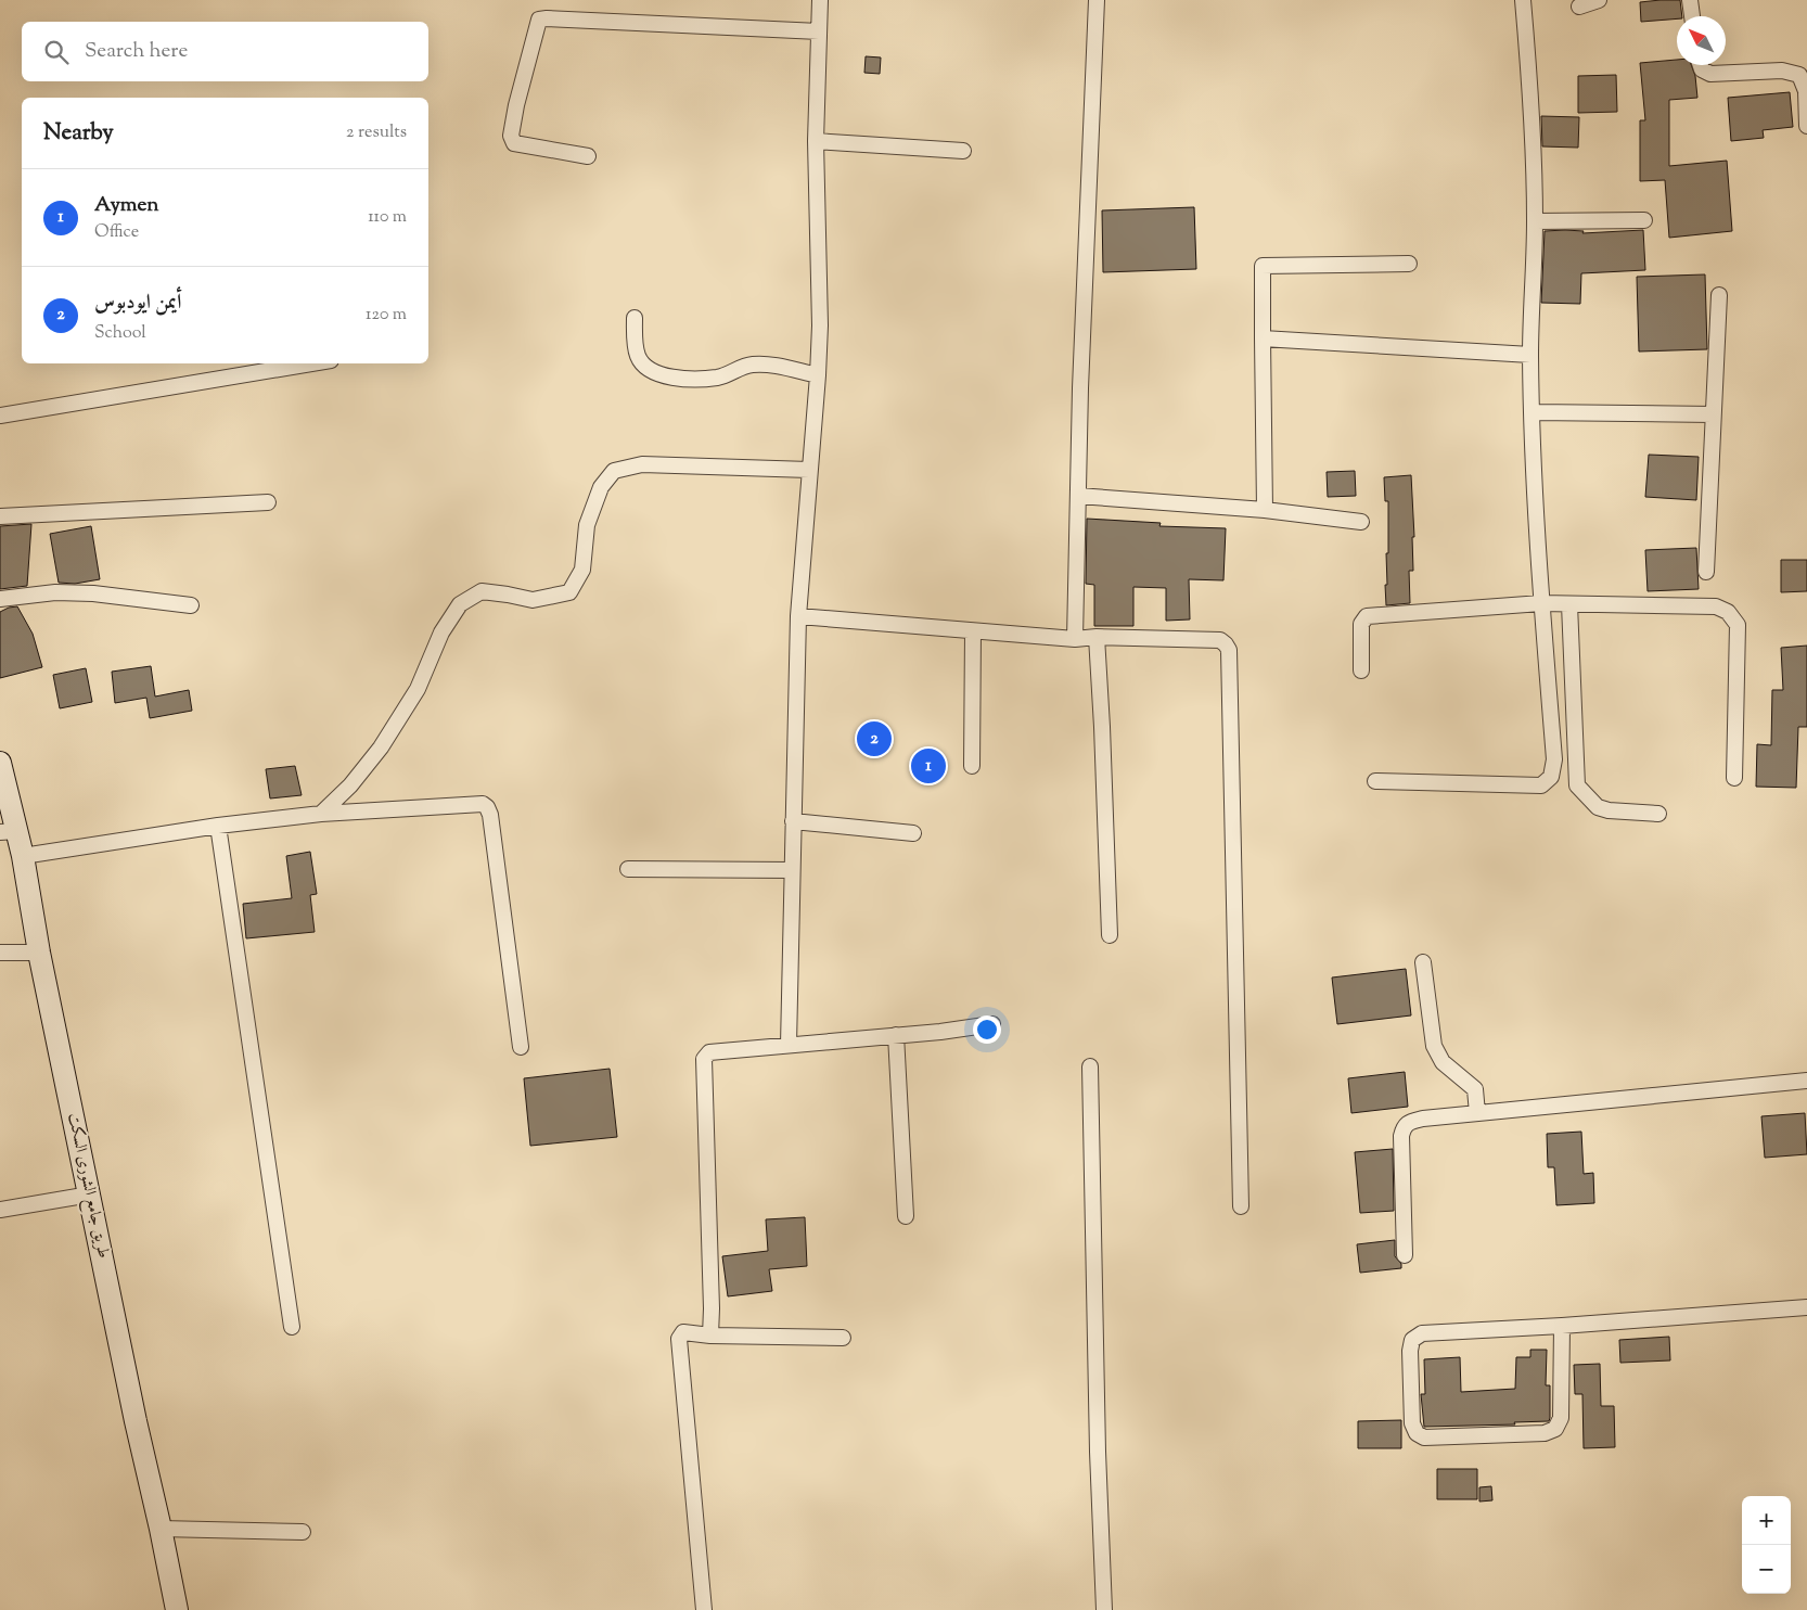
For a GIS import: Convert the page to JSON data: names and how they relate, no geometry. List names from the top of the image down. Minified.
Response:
{"streets":{"main road":["طريق جامع الشورى السكت"]},"north":"top left","page":{"search":"Search here","heading":["Nearby","2 results"],"list":[{"mark":"1","name":"Aymen","note":"Office","value":"110 m"},{"mark":"2","name":"أيمن ايودبوس","note":"School","value":"120 m"}],"pins":["2","1"],"map_buttons":["+","−"]}}
